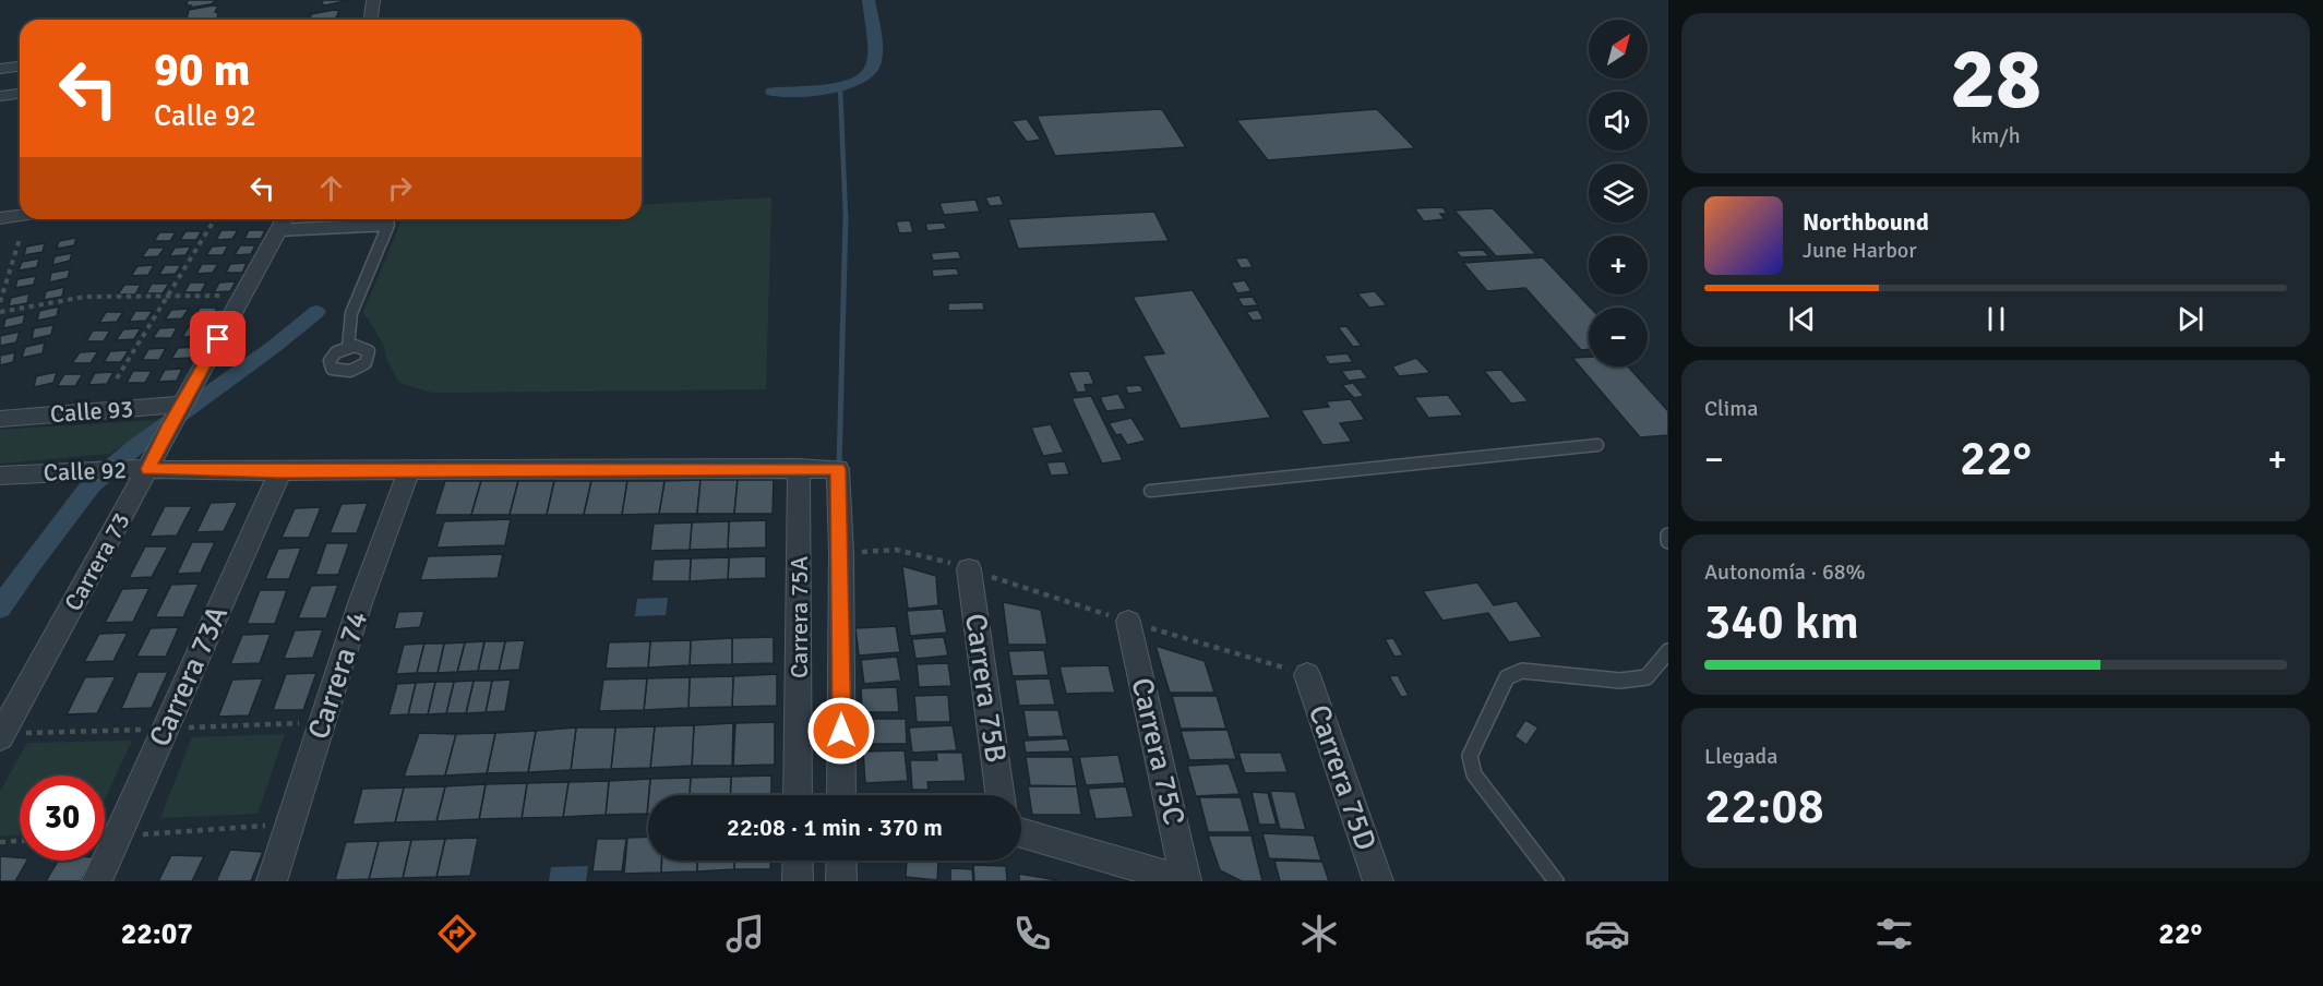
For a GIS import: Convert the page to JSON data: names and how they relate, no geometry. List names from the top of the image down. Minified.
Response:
{"streets":{"street":["Calle 93","Calle 92","Carrera 73","Carrera 75A","Carrera 74","Carrera 73A","Carrera 75B","Carrera 75C","Carrera 75D"]},"crossings":[["Calle 93","Carrera 73"],["Calle 92","Carrera 73"],["Calle 92","Carrera 75A"],["Calle 92","Carrera 74"],["Calle 92","Carrera 73A"]],"north":"top right","page":{"tile":[["28","km/h"],"Clima",["Autonomía · 68%","340 km"],["Llegada","22:08"]],"map_buttons":["+","−"],"turn":["90 m","Calle 92"],"song":["Northbound","June Harbor"],"heat":["−","22°","+"],"limit":"30","trip":"22:08 · 1 min · 370 m","tabs":["22:07","22°"]}}
